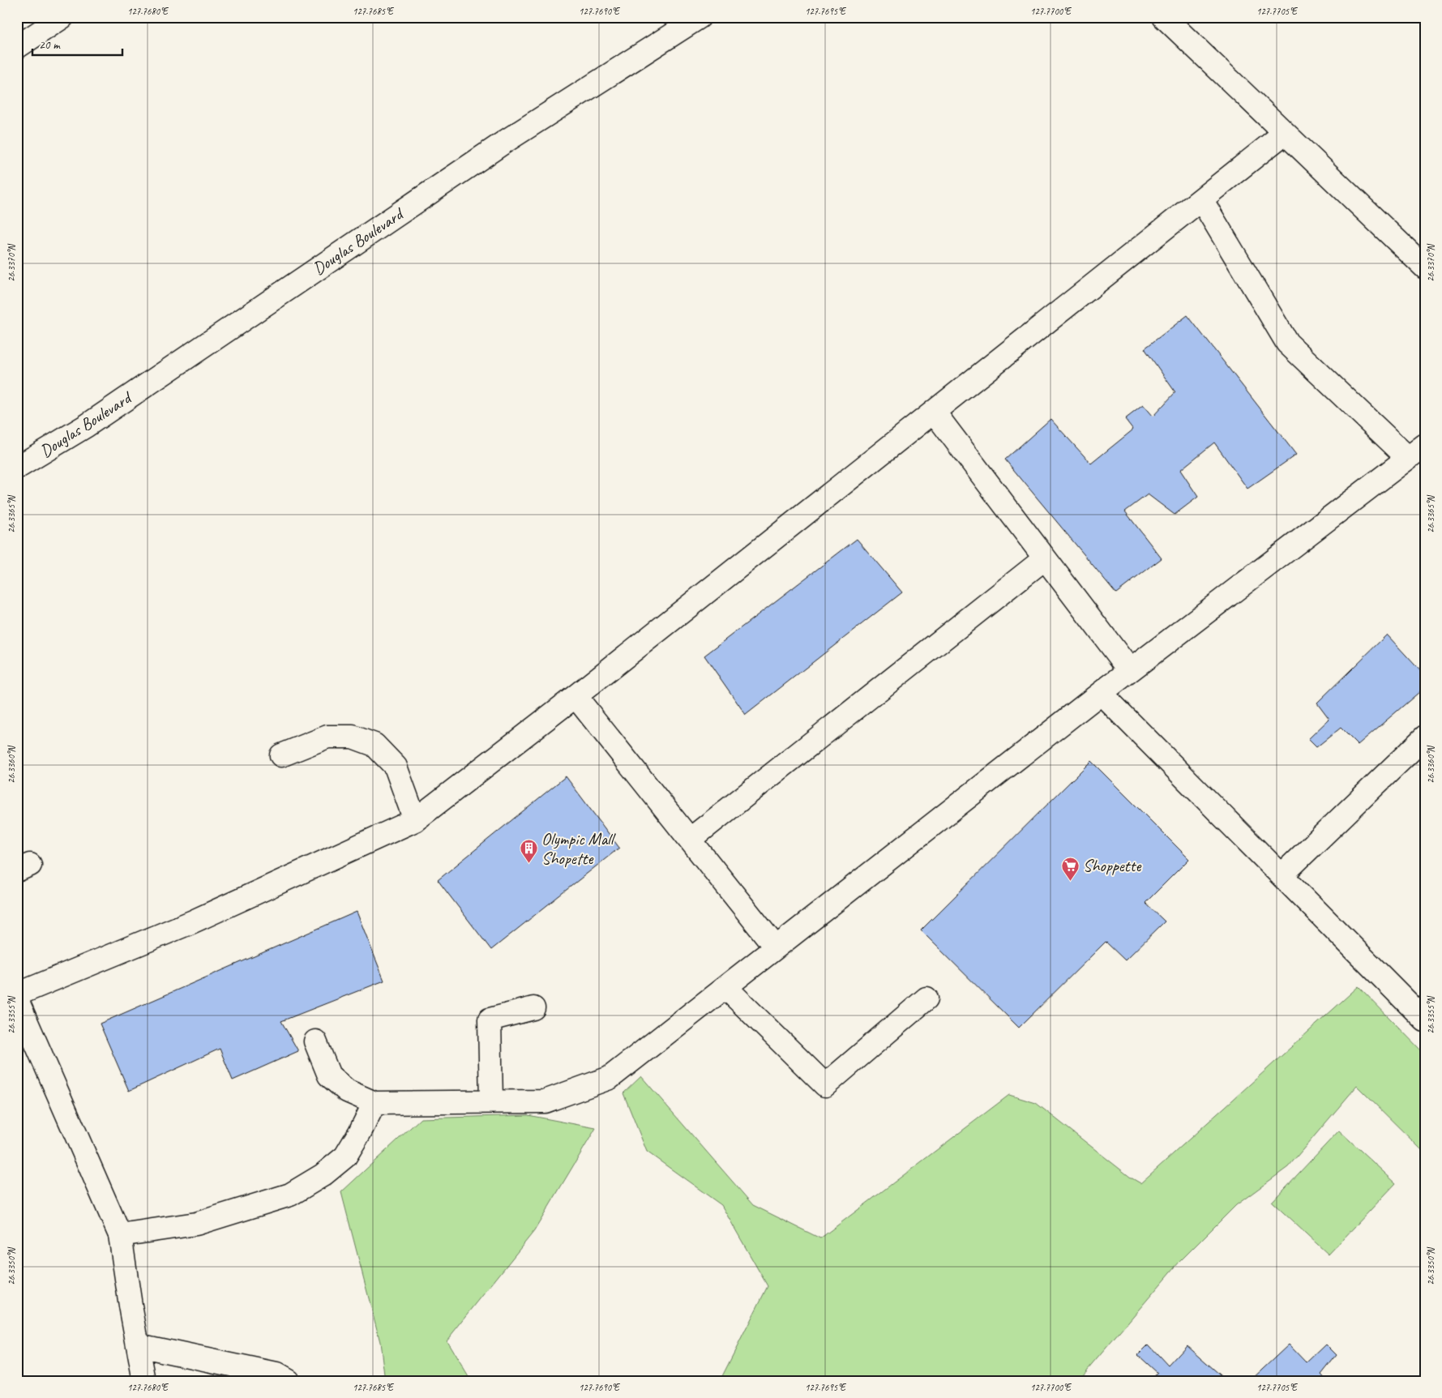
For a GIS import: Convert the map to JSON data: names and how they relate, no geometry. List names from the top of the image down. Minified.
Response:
{"streets":{"street":["Douglas Boulevard"]},"places":{"building":["Olympic Mall Shopette"],"supermarket":["Shoppette"]},"scale_bar":"20 m","coordinates":["127.7680°E","127.7685°E","127.7690°E","127.7695°E","127.7700°E","127.7705°E","26.3370°N","26.3365°N","26.3360°N","26.3355°N","26.3350°N"]}
